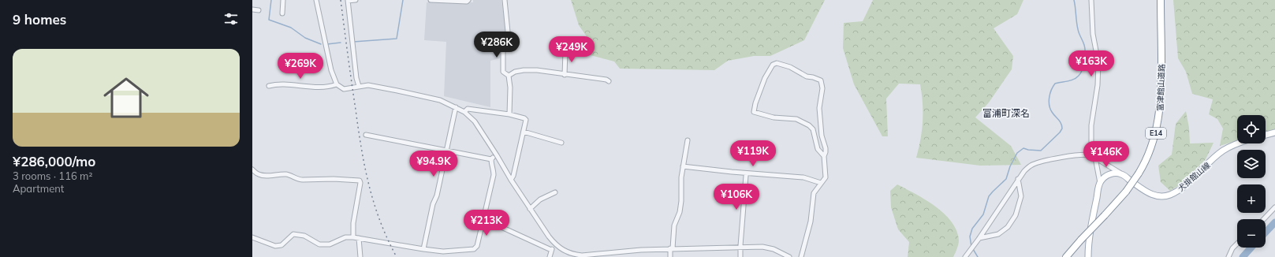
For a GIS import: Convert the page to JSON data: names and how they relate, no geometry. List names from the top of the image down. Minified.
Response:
{"streets":{"highway":["富津館山道路","E14"],"main road":["犬掛館山線"]},"districts":["富浦町深名"],"page":{"heading":"9 homes","price":["¥286K","¥249K","¥163K","¥269K","¥119K","¥146K","¥94.9K","¥106K","¥213K"],"list":[{"name":"¥286,000/mo","note":"3 rooms · 116 m² · Apartment"}],"map_buttons":["+","−"]}}
